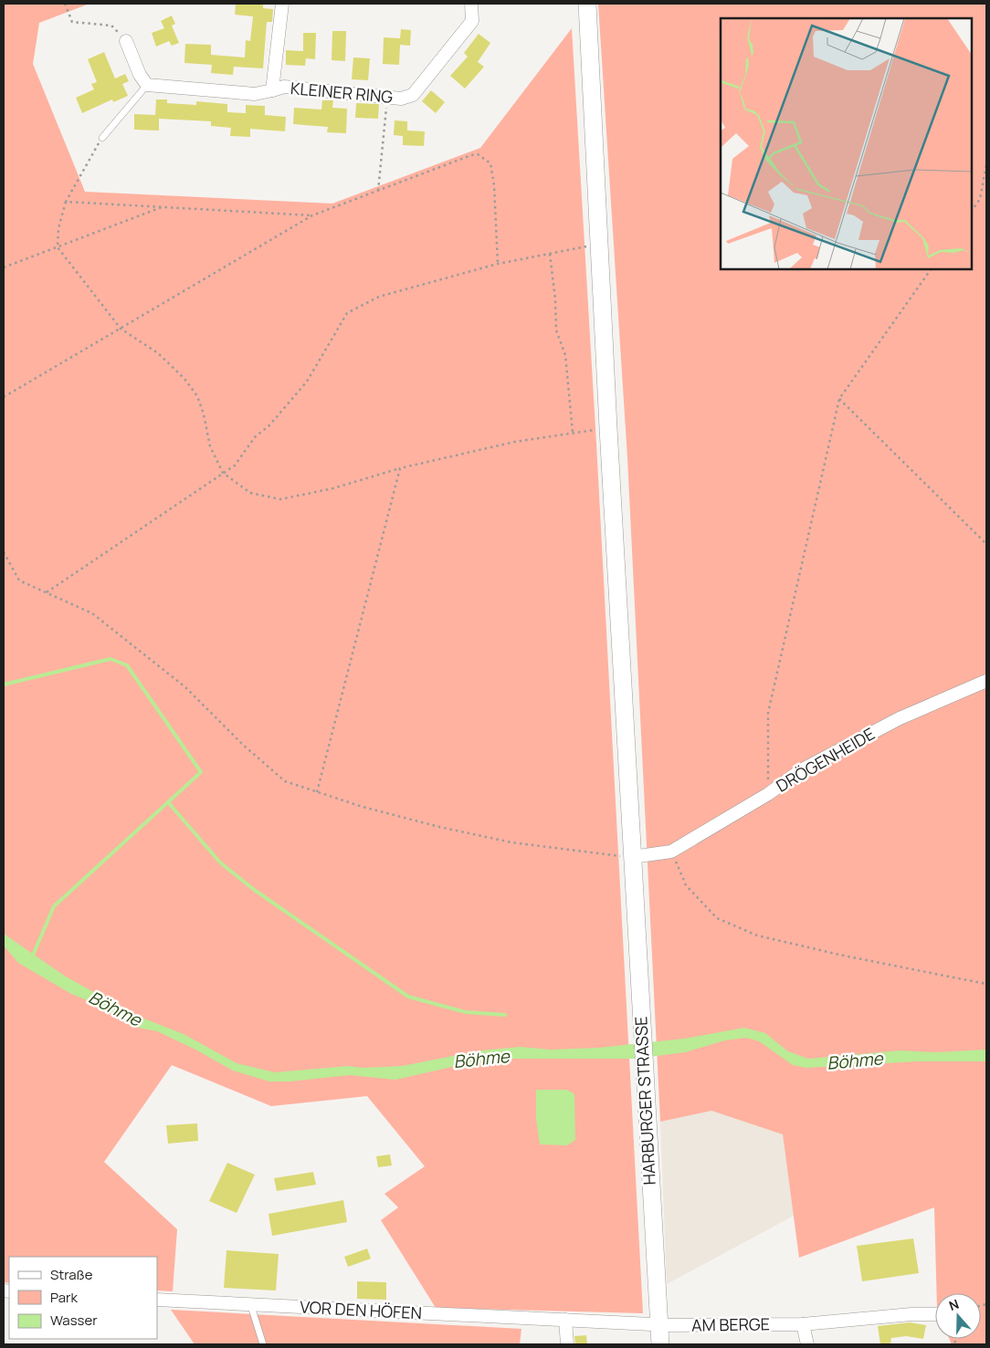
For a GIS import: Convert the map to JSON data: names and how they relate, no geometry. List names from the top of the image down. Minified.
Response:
{"streets":{"main road":["HARBURGER STRASSE"],"street":["KLEINER RING","DRÖGENHEIDE","VOR DEN HÖFEN","AM BERGE"]},"crossings":[["HARBURGER STRASSE","VOR DEN HÖFEN"],["HARBURGER STRASSE","AM BERGE"],["VOR DEN HÖFEN","AM BERGE"]],"water":["Böhme"],"legend":["Straße","Park","Wasser"],"north":"top"}
